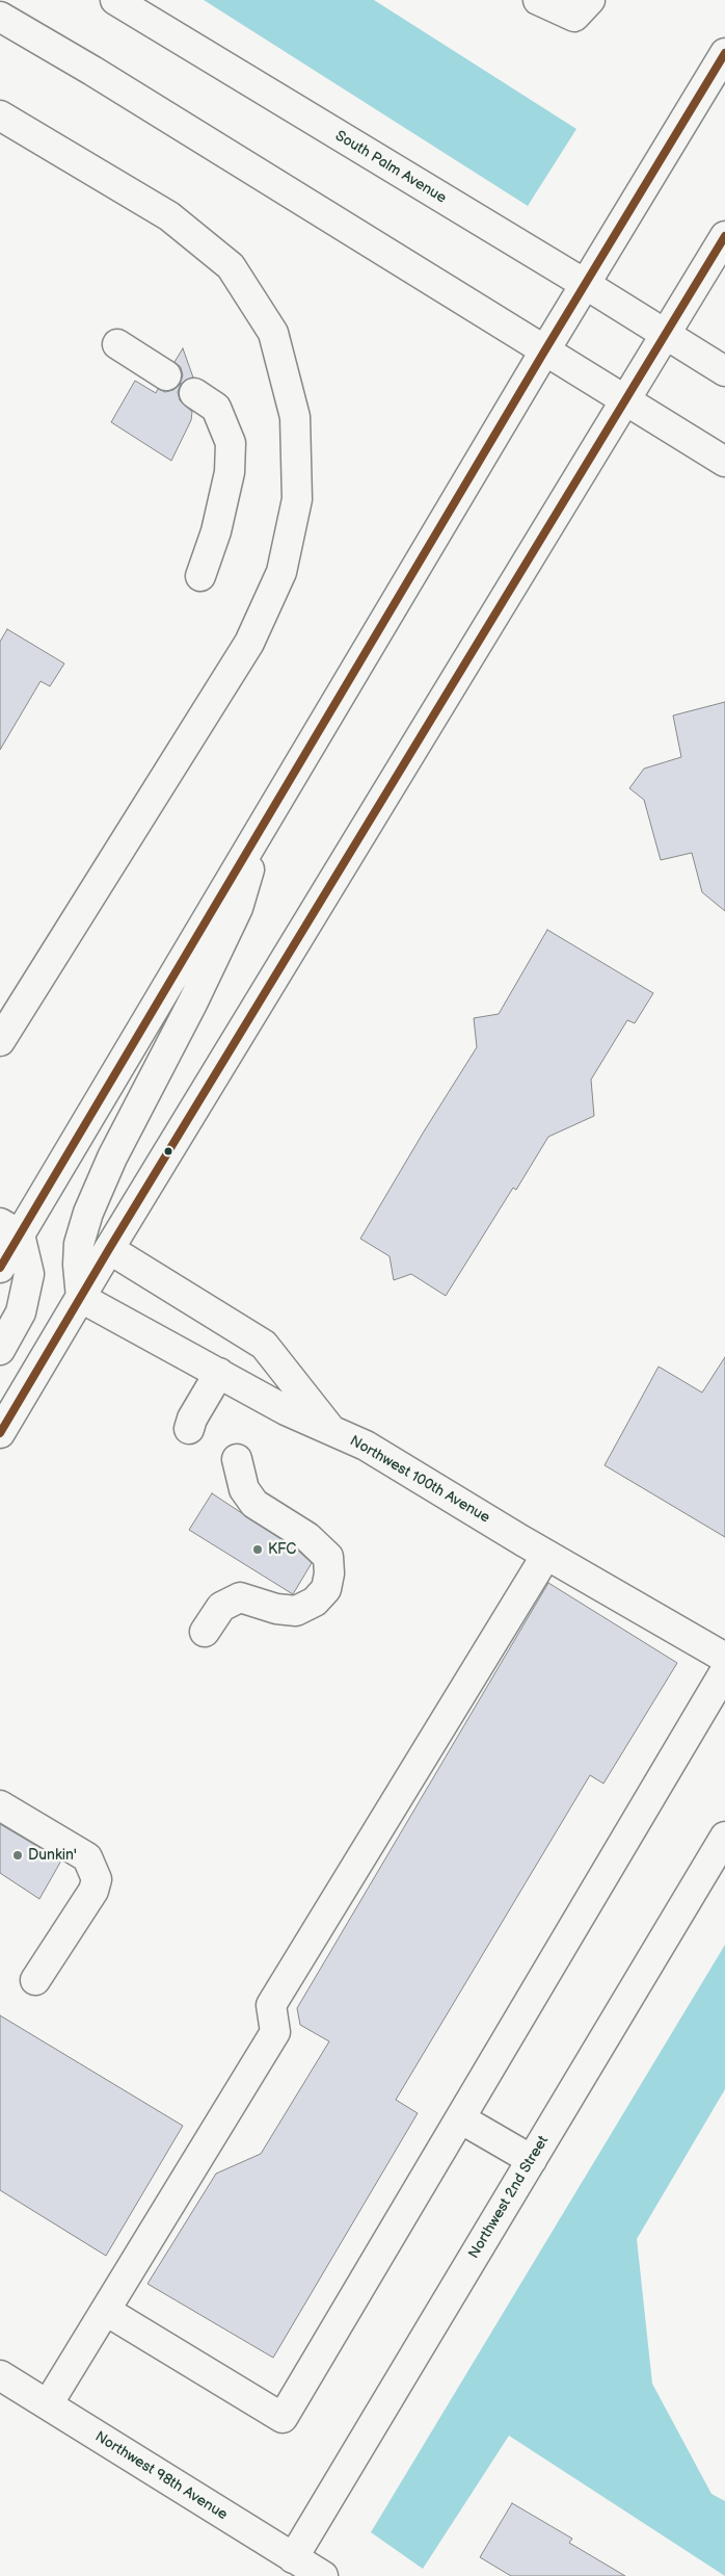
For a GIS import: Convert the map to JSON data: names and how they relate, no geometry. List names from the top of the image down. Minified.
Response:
{"streets":{"main road":["South Palm Avenue","Northwest 100th Avenue","Northwest 2nd Street","Northwest 98th Avenue"]},"crossings":[["Northwest 2nd Street","Northwest 98th Avenue"]],"places":["KFC","Dunkin'"]}
